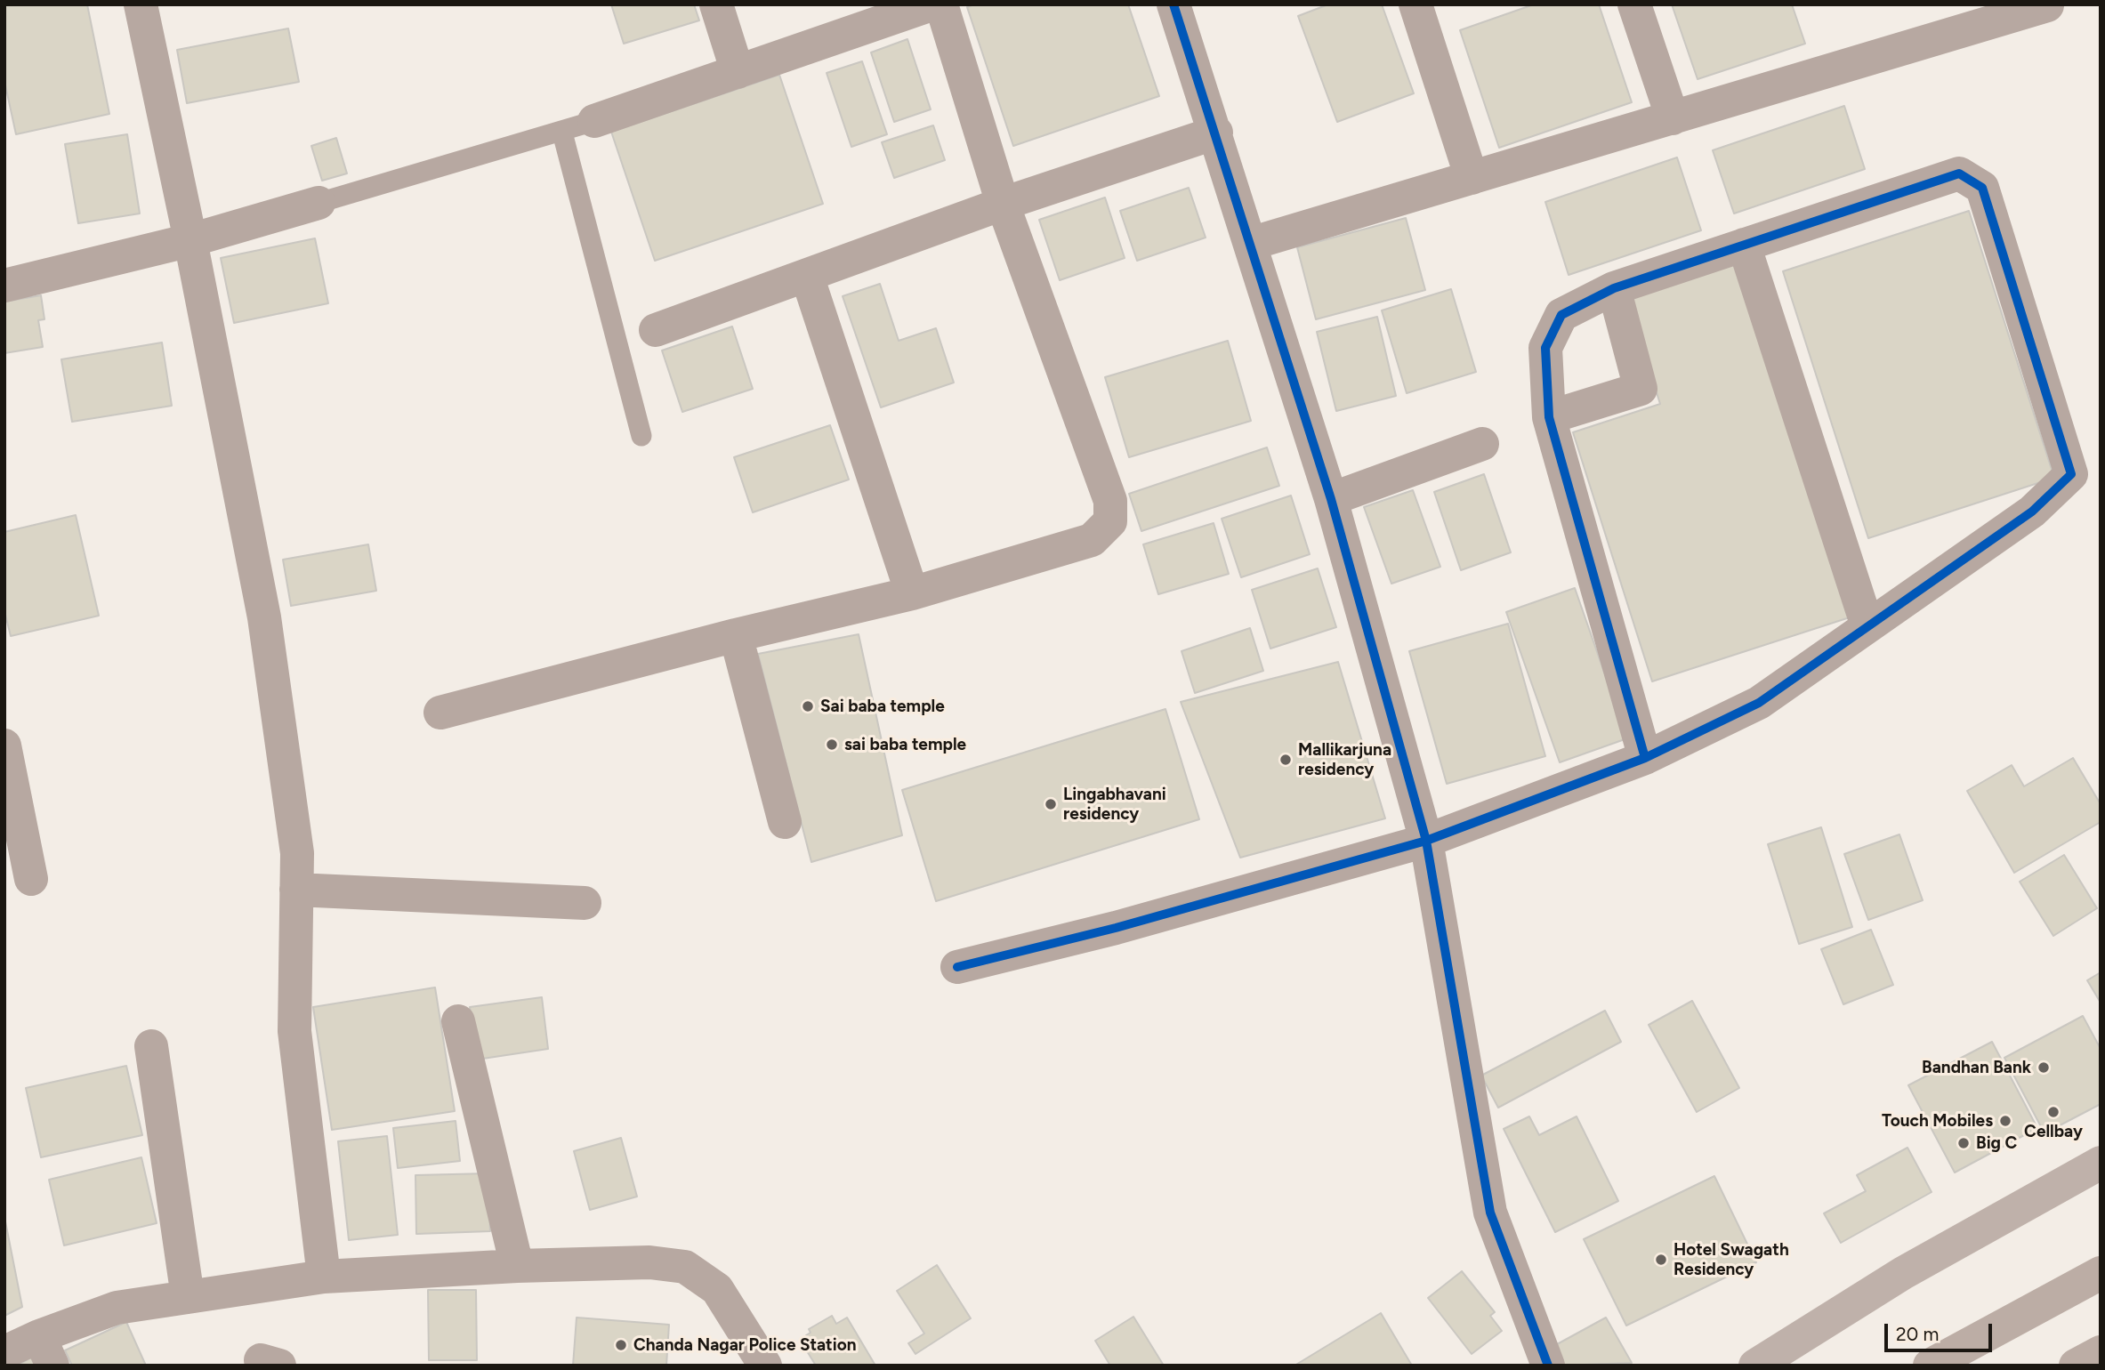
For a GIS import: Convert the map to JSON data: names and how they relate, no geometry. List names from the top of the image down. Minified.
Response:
{"places":["Sai baba temple","sai baba temple","Mallikarjuna residency","Lingabhavani residency","Bandhan Bank","Cellbay","Touch Mobiles","Big C","Hotel Swagath Residency","Chanda Nagar Police Station"],"scale_bar":"20 m"}
